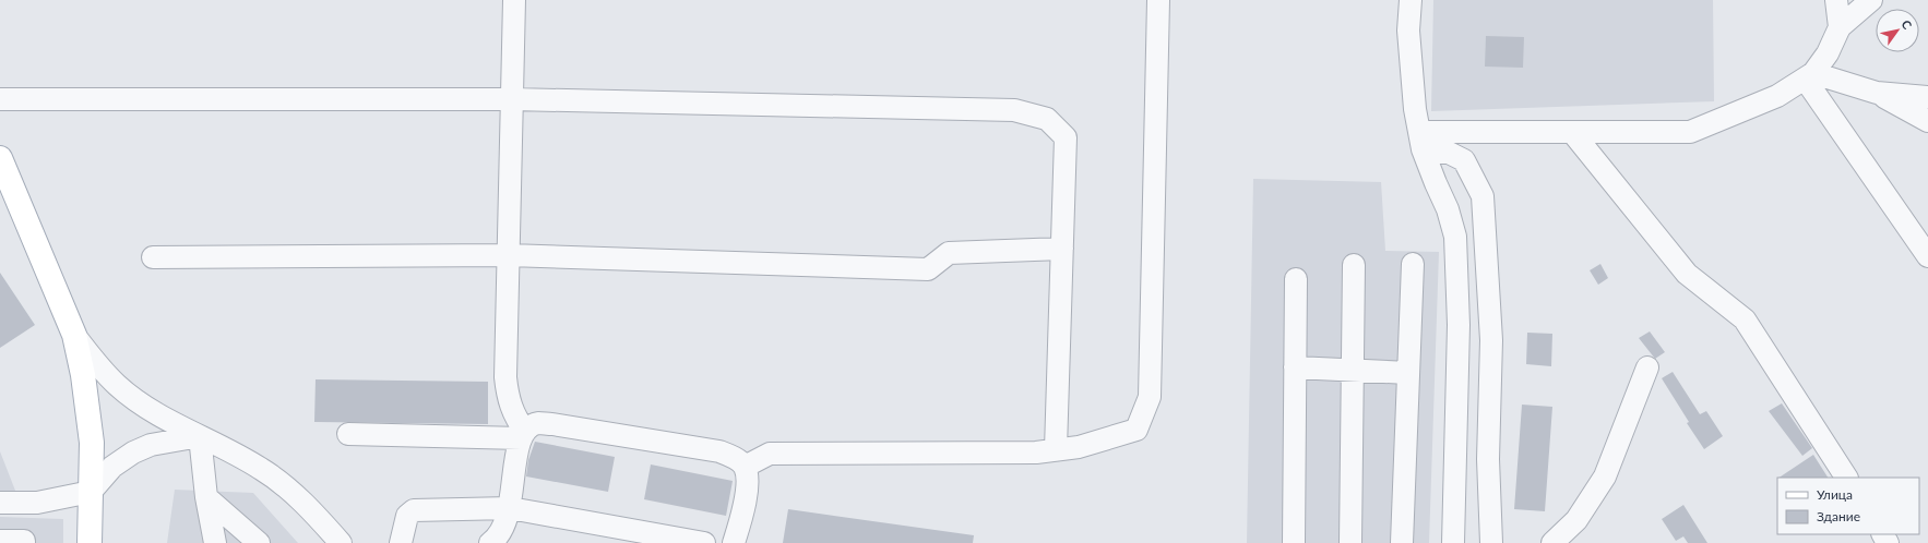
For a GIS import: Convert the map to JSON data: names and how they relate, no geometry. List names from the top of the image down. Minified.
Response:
{"legend":["Улица","Здание"],"north":"top right"}
